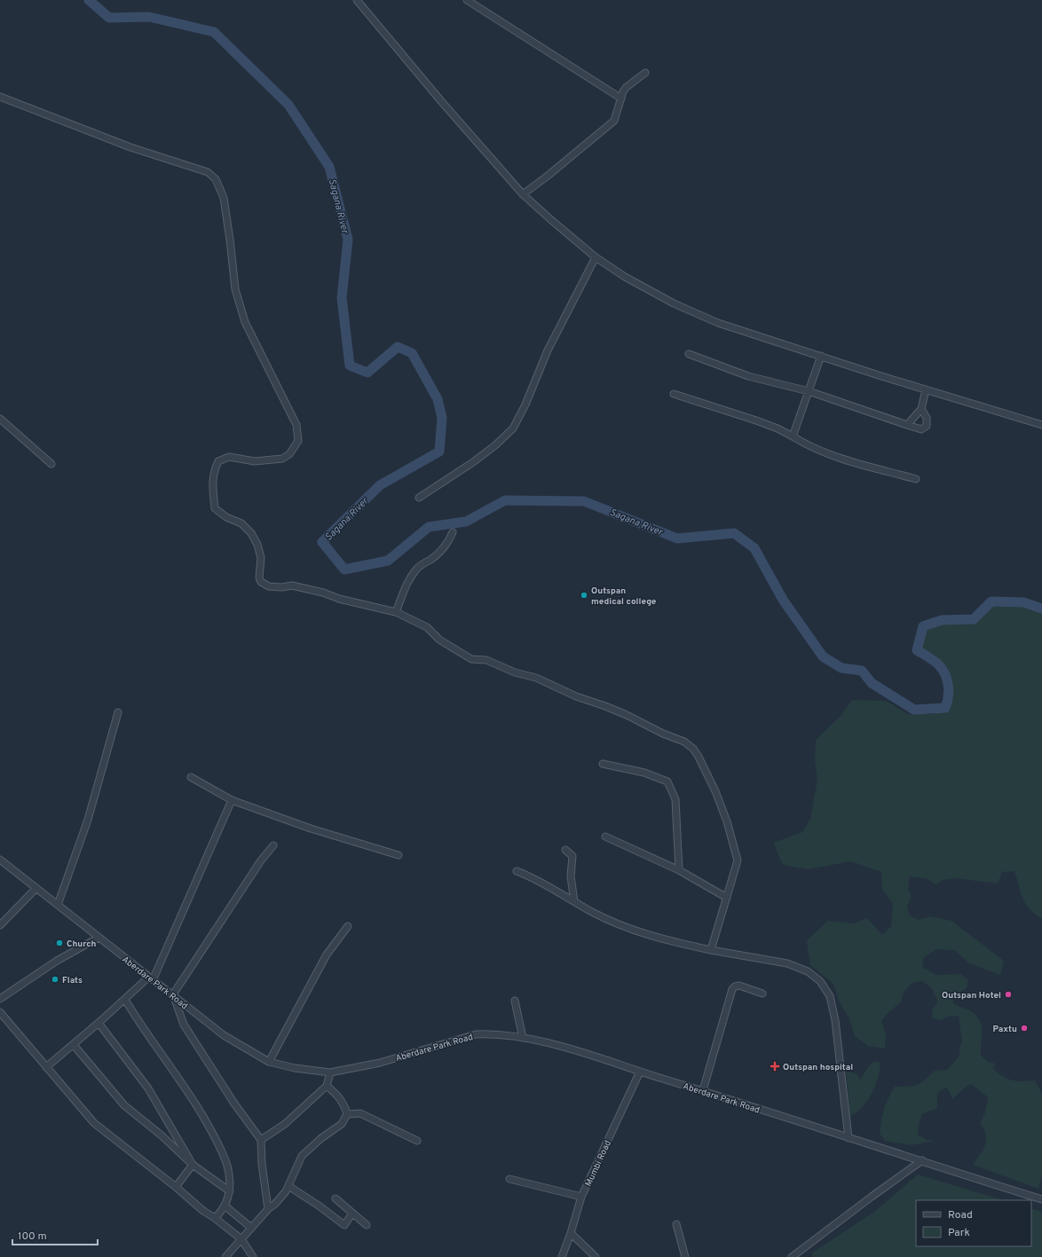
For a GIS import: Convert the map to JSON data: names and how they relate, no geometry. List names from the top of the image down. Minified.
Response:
{"streets":{"street":["Aberdare Park Road","Mumbi Road"]},"crossings":[["Aberdare Park Road","Mumbi Road"]],"water":["Sagana River"],"places":{"other":["Outspan medical college","Church","Flats","Outspan Hotel","Paxtu"],"health":["Outspan hospital"]},"legend":["Road","Park"],"scale_bar":"100 m"}
